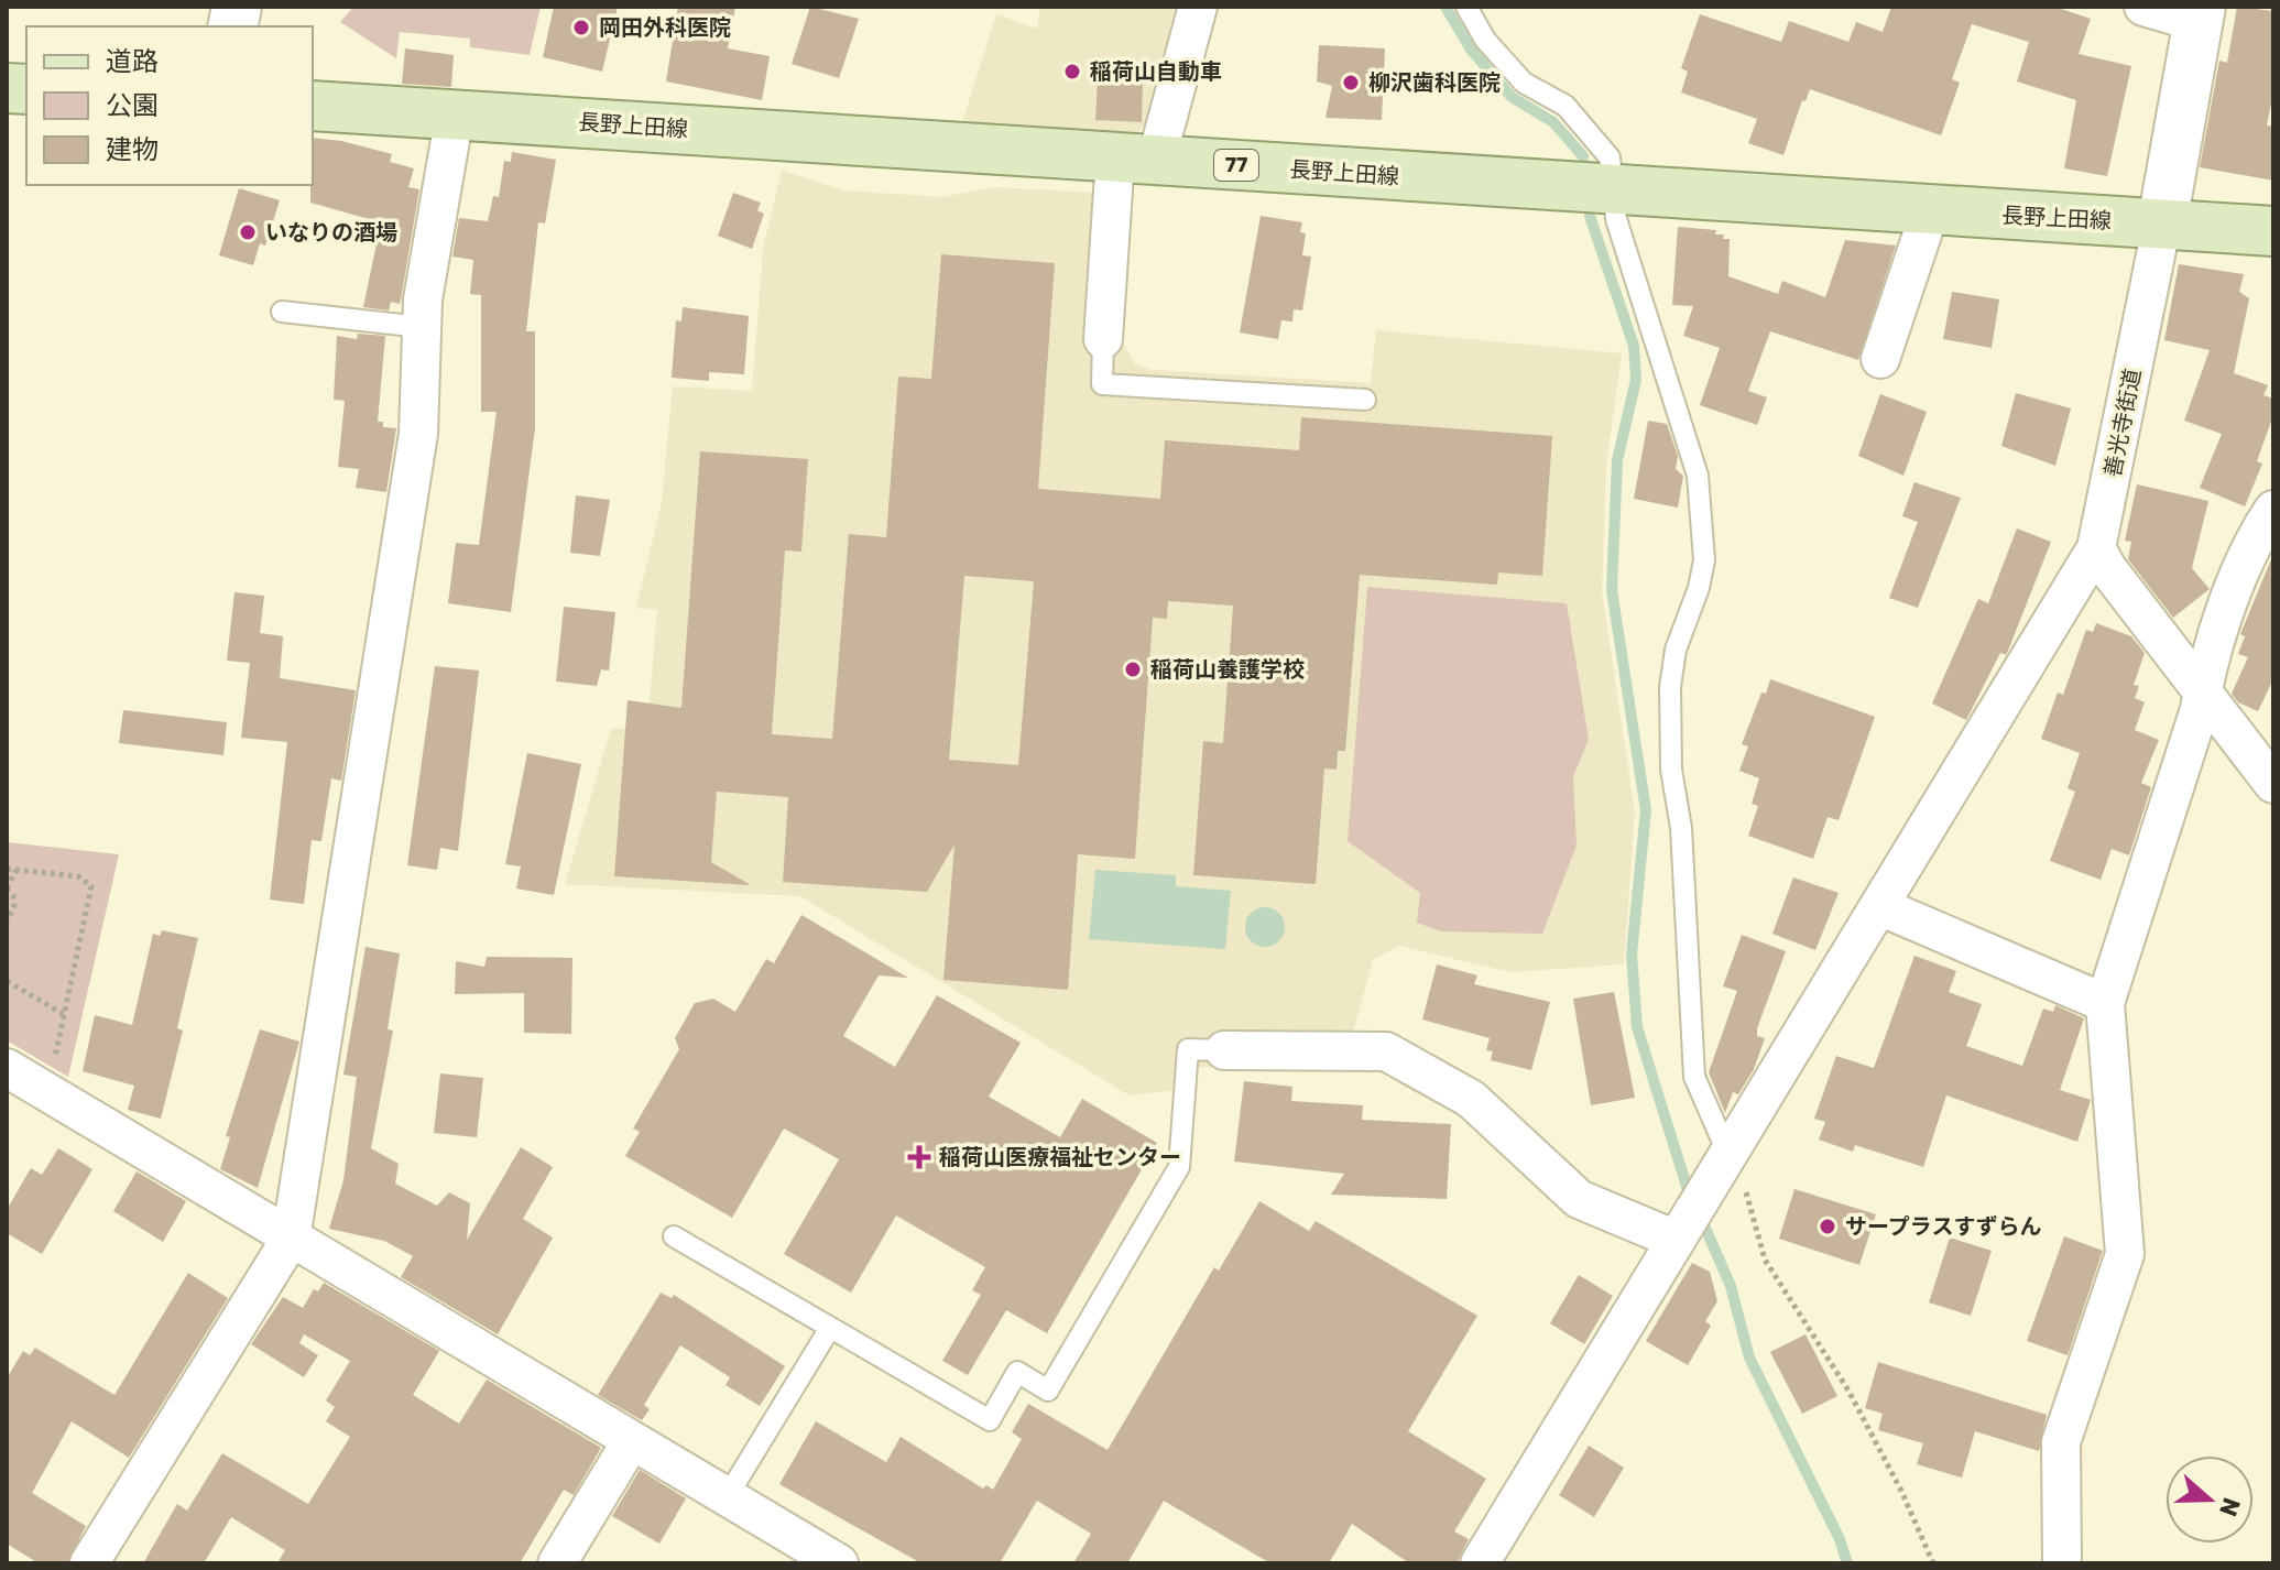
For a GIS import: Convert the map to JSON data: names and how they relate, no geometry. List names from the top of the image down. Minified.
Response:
{"streets":{"main road":["長野上田線","77"],"street":["善光寺街道"]},"crossings":[["長野上田線","善光寺街道"]],"places":{"other":["岡田外科医院","稲荷山自動車","柳沢歯科医院","いなりの酒場","稲荷山養護学校","サープラスすずらん"],"health":["稲荷山医療福祉センター"]},"legend":["道路","公園","建物"],"north":"right"}
